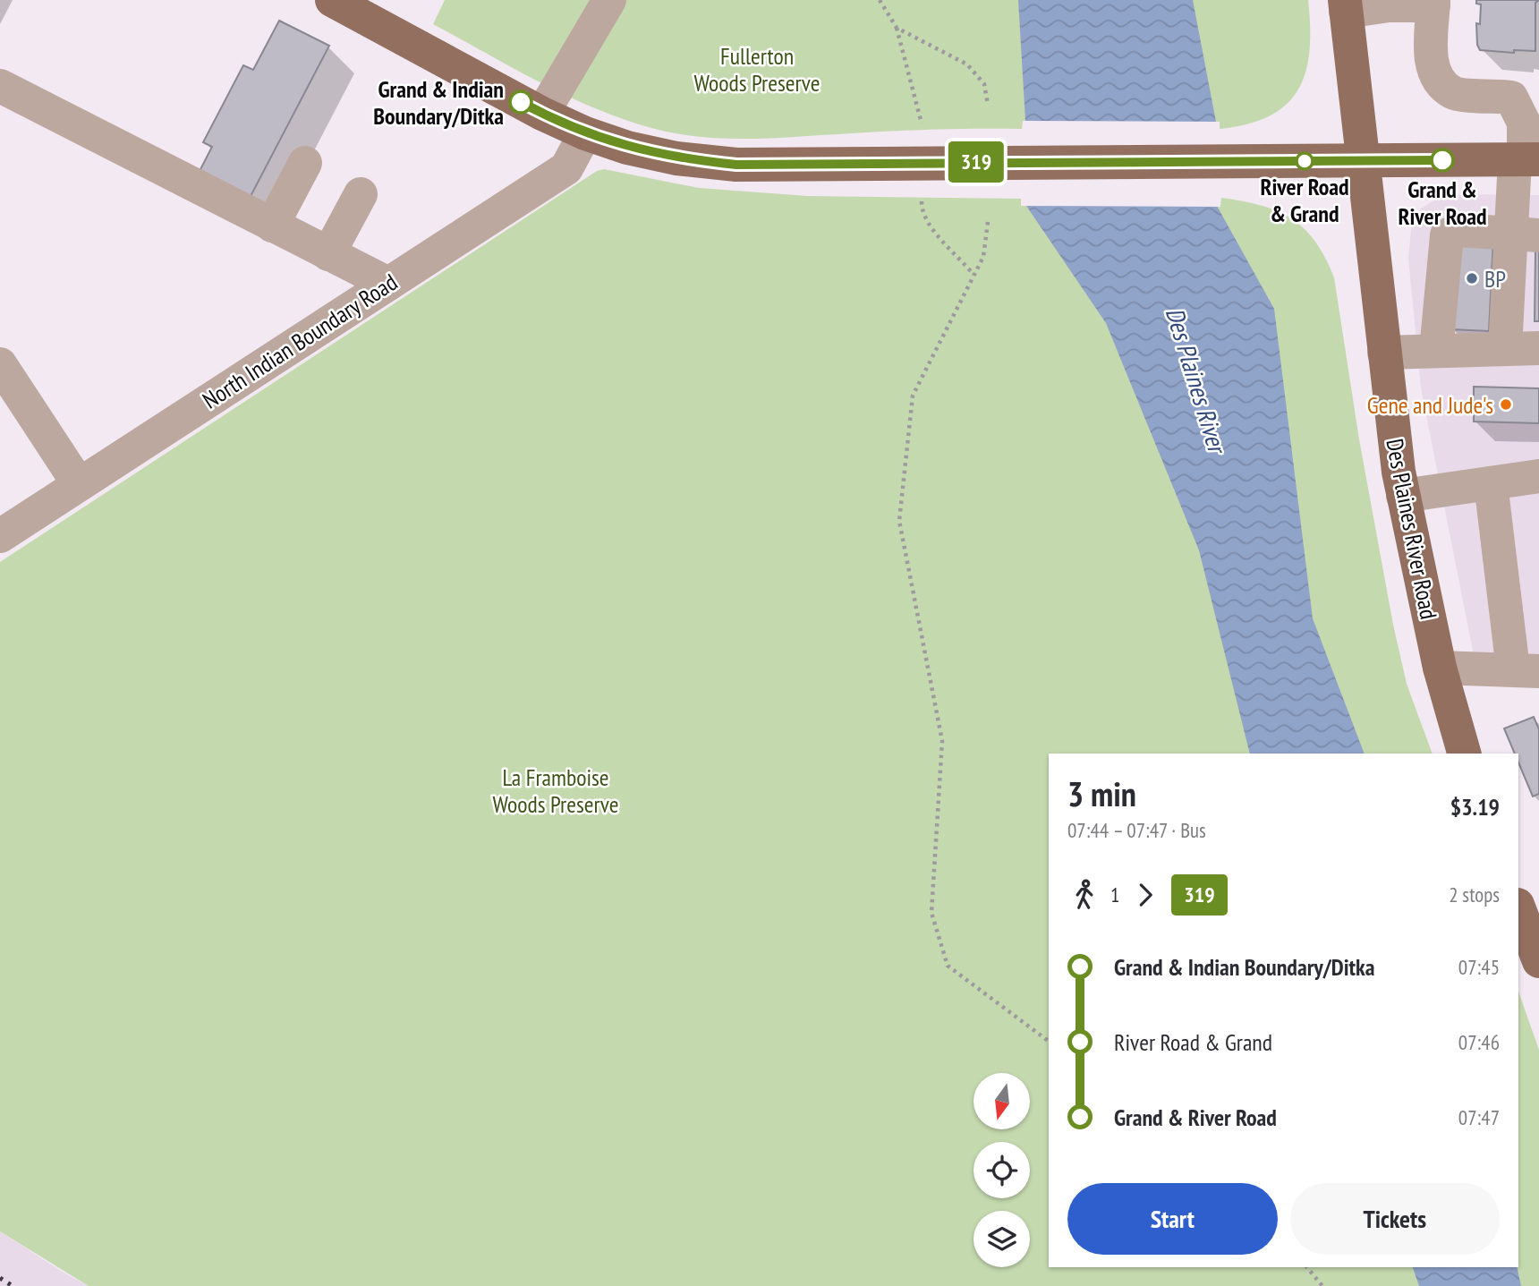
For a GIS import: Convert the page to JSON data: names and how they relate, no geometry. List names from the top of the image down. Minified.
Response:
{"streets":{"main road":["Des Plaines River Road"],"street":["North Indian Boundary Road"]},"water":["Des Plaines River"],"parks":["Fullerton Woods Preserve","La Framboise Woods Preserve"],"places":["Grand & Indian Boundary/Ditka","Grand & River Road","River Road & Grand","BP","Gene and Jude's"],"lines":["bus line 319"],"north":"bottom","page":{"on_map":"319","heading":["3 min","07:44 – 07:47 · Bus","$3.19"],"legs":["1","319","2 stops"],"list":[{"name":"Grand & Indian Boundary/Ditka","value":"07:45"},{"name":"River Road & Grand","value":"07:46"},{"name":"Grand & River Road","value":"07:47"}],"buttons":["Start","Tickets"]}}
